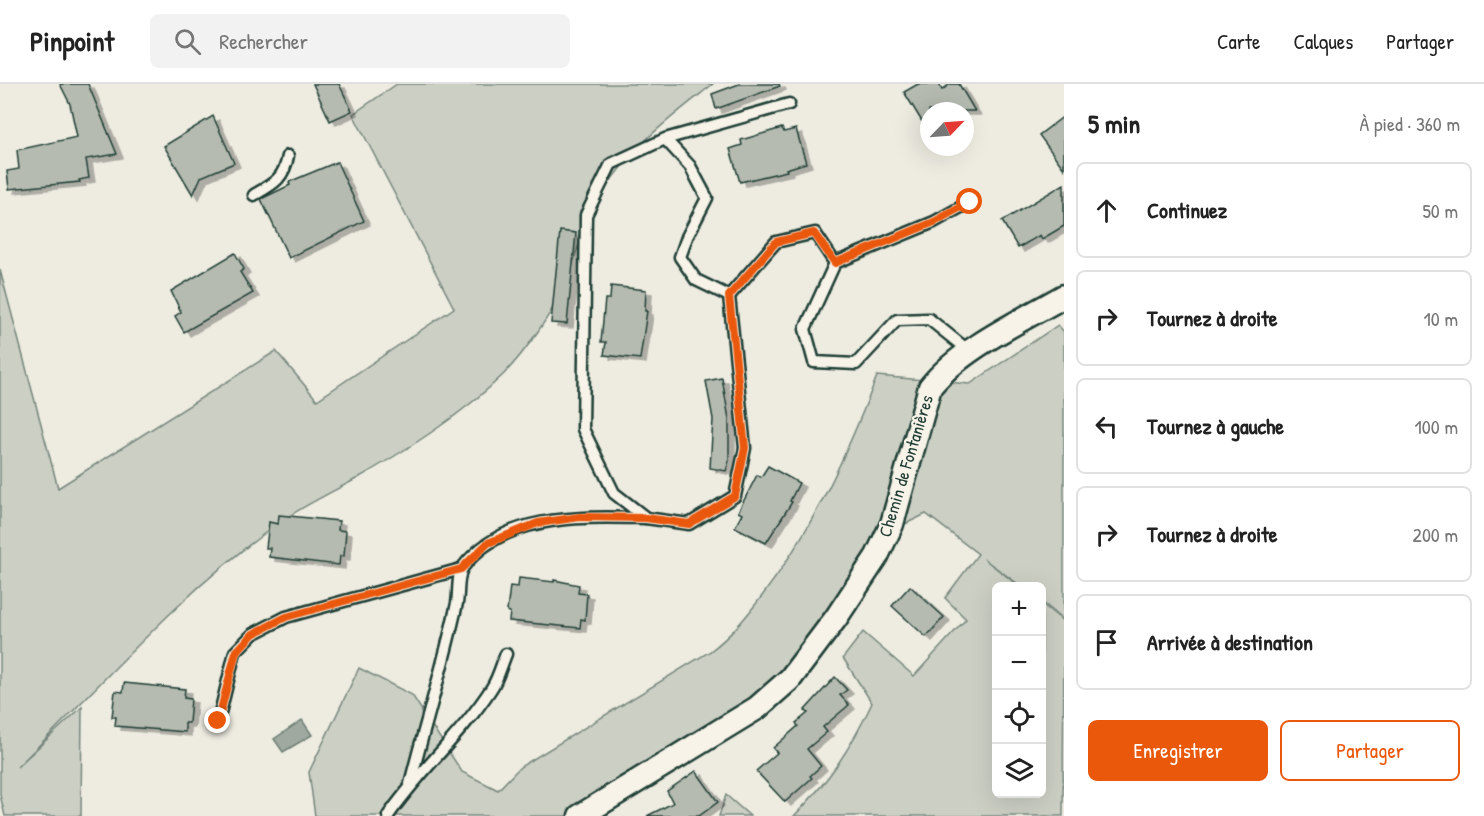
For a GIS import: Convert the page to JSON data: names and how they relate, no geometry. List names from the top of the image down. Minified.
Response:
{"streets":{"street":["Chemin de Fontanières"]},"north":"top right","page":{"header":"Pinpoint","search":"Rechercher","nav":["Carte","Calques","Partager"],"heading":["5 min","À pied · 360 m"],"list":[["Continuez","50 m"],["Tournez à droite","10 m"],["Tournez à gauche","100 m"],["Tournez à droite","200 m"],"Arrivée à destination"],"map_buttons":["+","−"],"buttons":["Enregistrer","Partager"]}}
